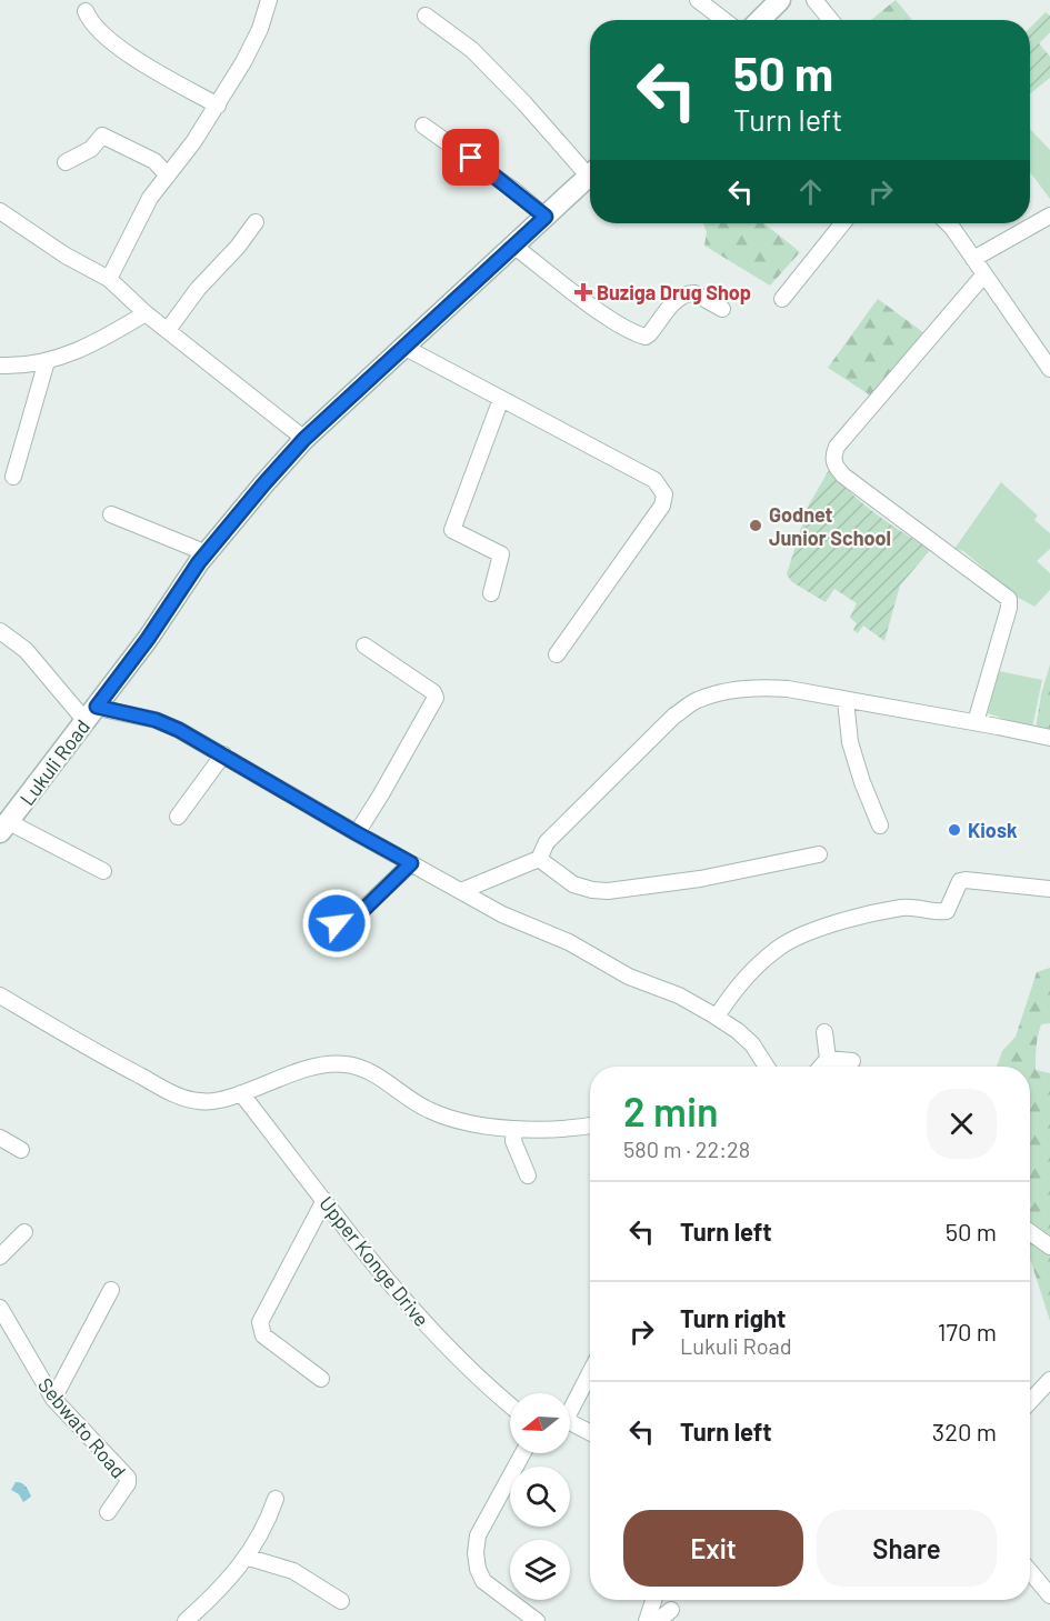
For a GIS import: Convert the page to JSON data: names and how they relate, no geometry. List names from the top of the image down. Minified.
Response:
{"streets":{"street":["Lukuli Road","Upper Konge Drive","Sebwato Road"]},"places":{"health":["Buziga Drug Shop"],"other":["Godnet Junior School","Kiosk"]},"north":"left","page":{"turn":["50 m","Turn left"],"heading":["2 min","580 m · 22:28"],"list":[{"name":"Turn left","value":"50 m"},{"name":"Turn right","note":"Lukuli Road","value":"170 m"},{"name":"Turn left","value":"320 m"}],"buttons":["Exit","Share"]}}
